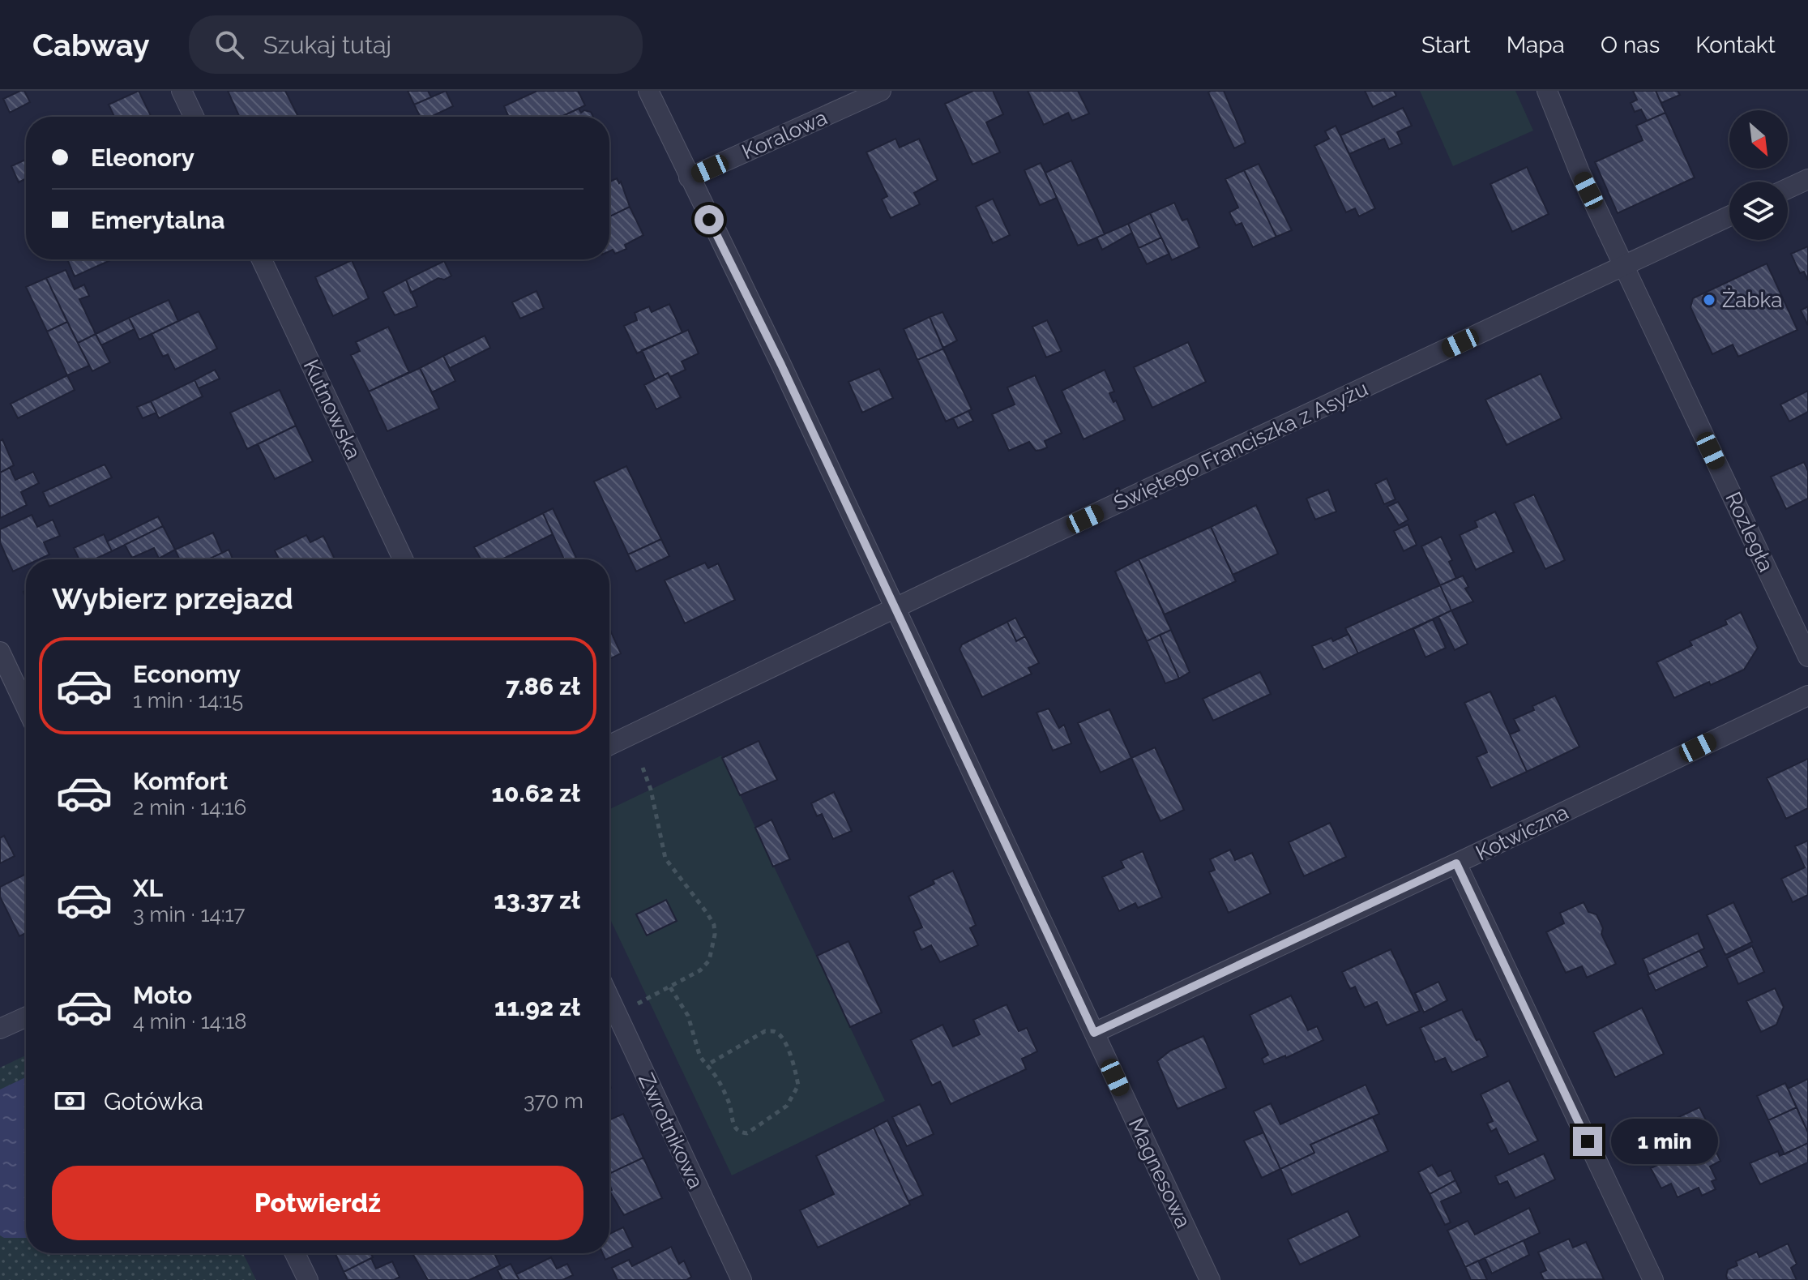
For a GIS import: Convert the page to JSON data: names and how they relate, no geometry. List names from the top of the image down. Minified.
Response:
{"streets":{"street":["Koralowa","Kutnowska","Świętego Franciszka z Asyżu","Rozległa","Kotwiczna","Zwrotnikowa","Magnesowa"]},"crossings":[["Koralowa","Magnesowa"],["Świętego Franciszka z Asyżu","Rozległa"],["Świętego Franciszka z Asyżu","Magnesowa"],["Kotwiczna","Magnesowa"]],"places":["Żabka"],"north":"bottom right","page":{"header":"Cabway","search":"Szukaj tutaj","nav":["Start","Mapa","O nas","Kontakt"],"banner":["Eleonory","Emerytalna"],"heading":"Wybierz przejazd","list":[{"name":"Economy","note":"1 min · 14:15","value":"7.86 zł"},{"name":"Komfort","note":"2 min · 14:16","value":"10.62 zł"},{"name":"XL","note":"3 min · 14:17","value":"13.37 zł"},{"name":"Moto","note":"4 min · 14:18","value":"11.92 zł"}],"pay":["Gotówka","370 m"],"bubble":"1 min","buttons":"Potwierdź"}}
